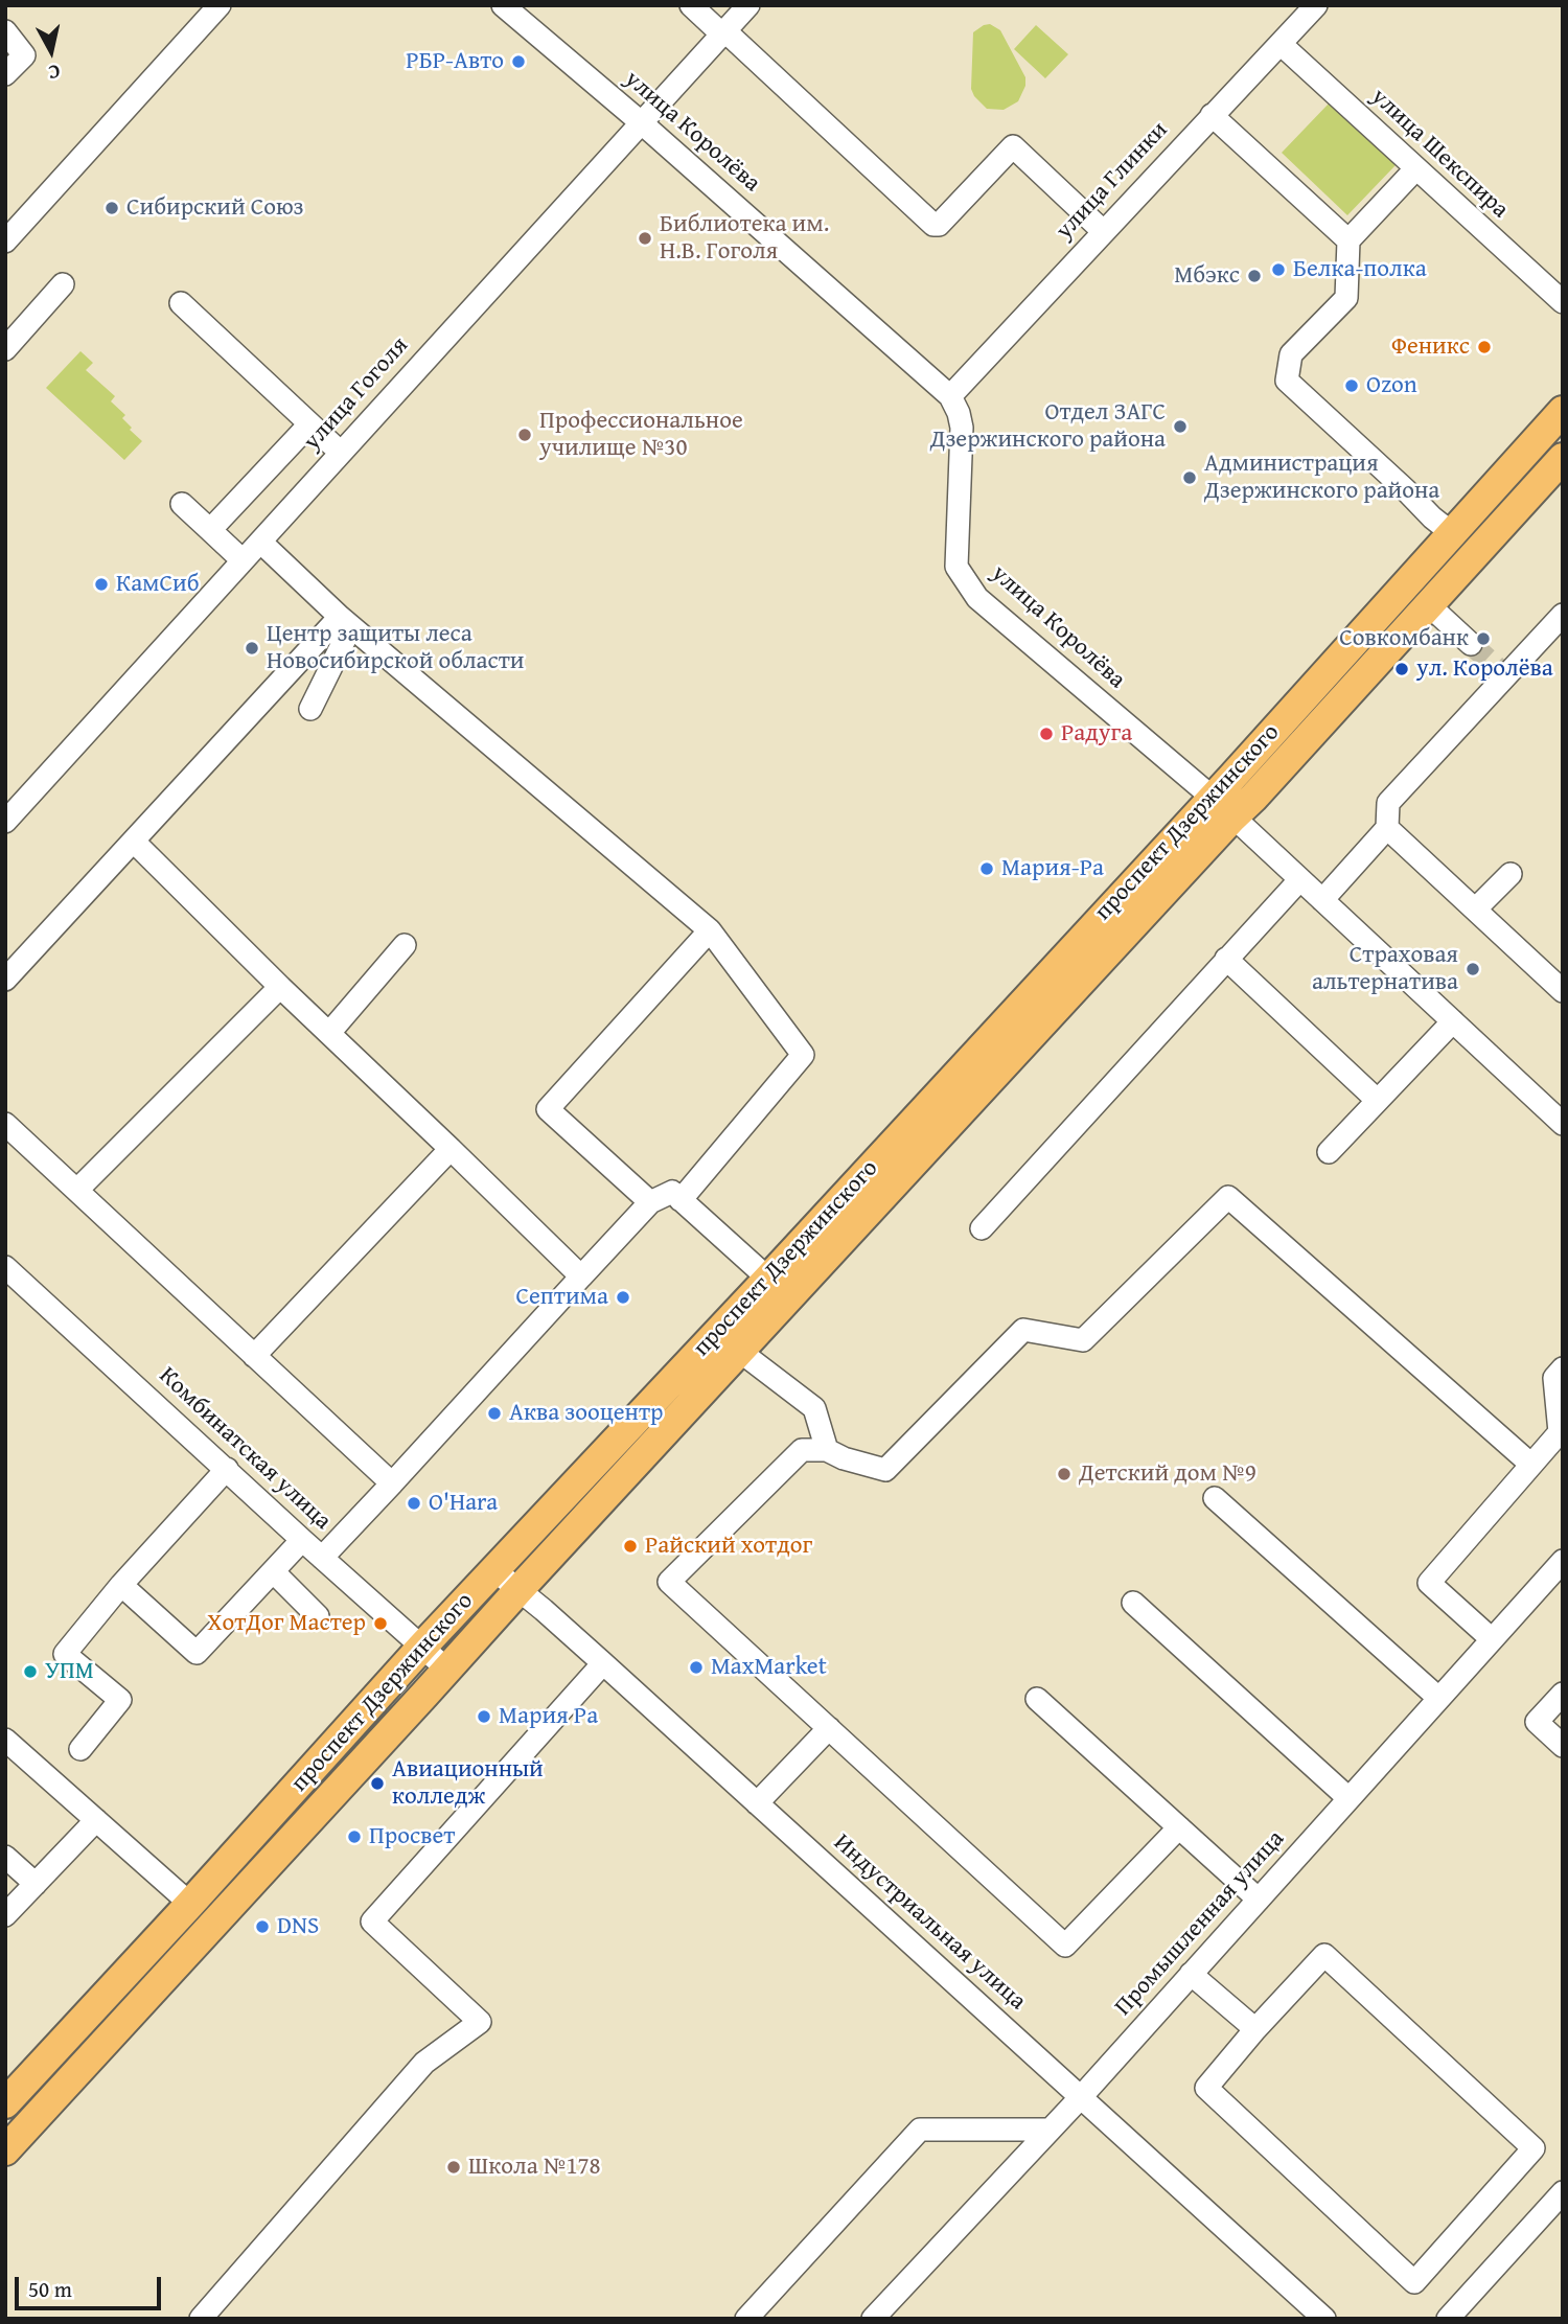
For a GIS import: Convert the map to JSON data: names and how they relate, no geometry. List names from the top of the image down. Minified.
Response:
{"streets":{"main road":["проспект Дзержинского"],"street":["улица Королёва","улица Шекспира","улица Глинки","улица Гоголя","Комбинатская улица","Индустриальная улица","Промышленная улица"]},"crossings":[["улица Королёва","улица Глинки"],["улица Королёва","улица Гоголя"],["улица Королёва","проспект Дзержинского"],["улица Шекспира","улица Глинки"],["проспект Дзержинского","Комбинатская улица"],["проспект Дзержинского","Индустриальная улица"],["Индустриальная улица","Промышленная улица"]],"places":["РБР-Авто","Сибирский Союз","Библиотека им. Н.В. Гоголя","Белка-полка","Мбэкс","Феникс","Ozon","Отдел ЗАГС Дзержинского района","Профессиональное училище №30","Администрация Дзержинского района","КамСиб","Совкомбанк","Центр защиты леса Новосибирской области","ул. Королёва","Радуга","Мария-Ра","Страховая альтернатива","Септима","Аква зооцентр","Детский дом №9","O'Hara","Райский хотдог","ХотДог Мастер","MaxMarket","УПМ","Мария Ра","Авиационный колледж","Просвет","DNS","Школа №178"],"scale_bar":"50 m","north":"bottom"}
